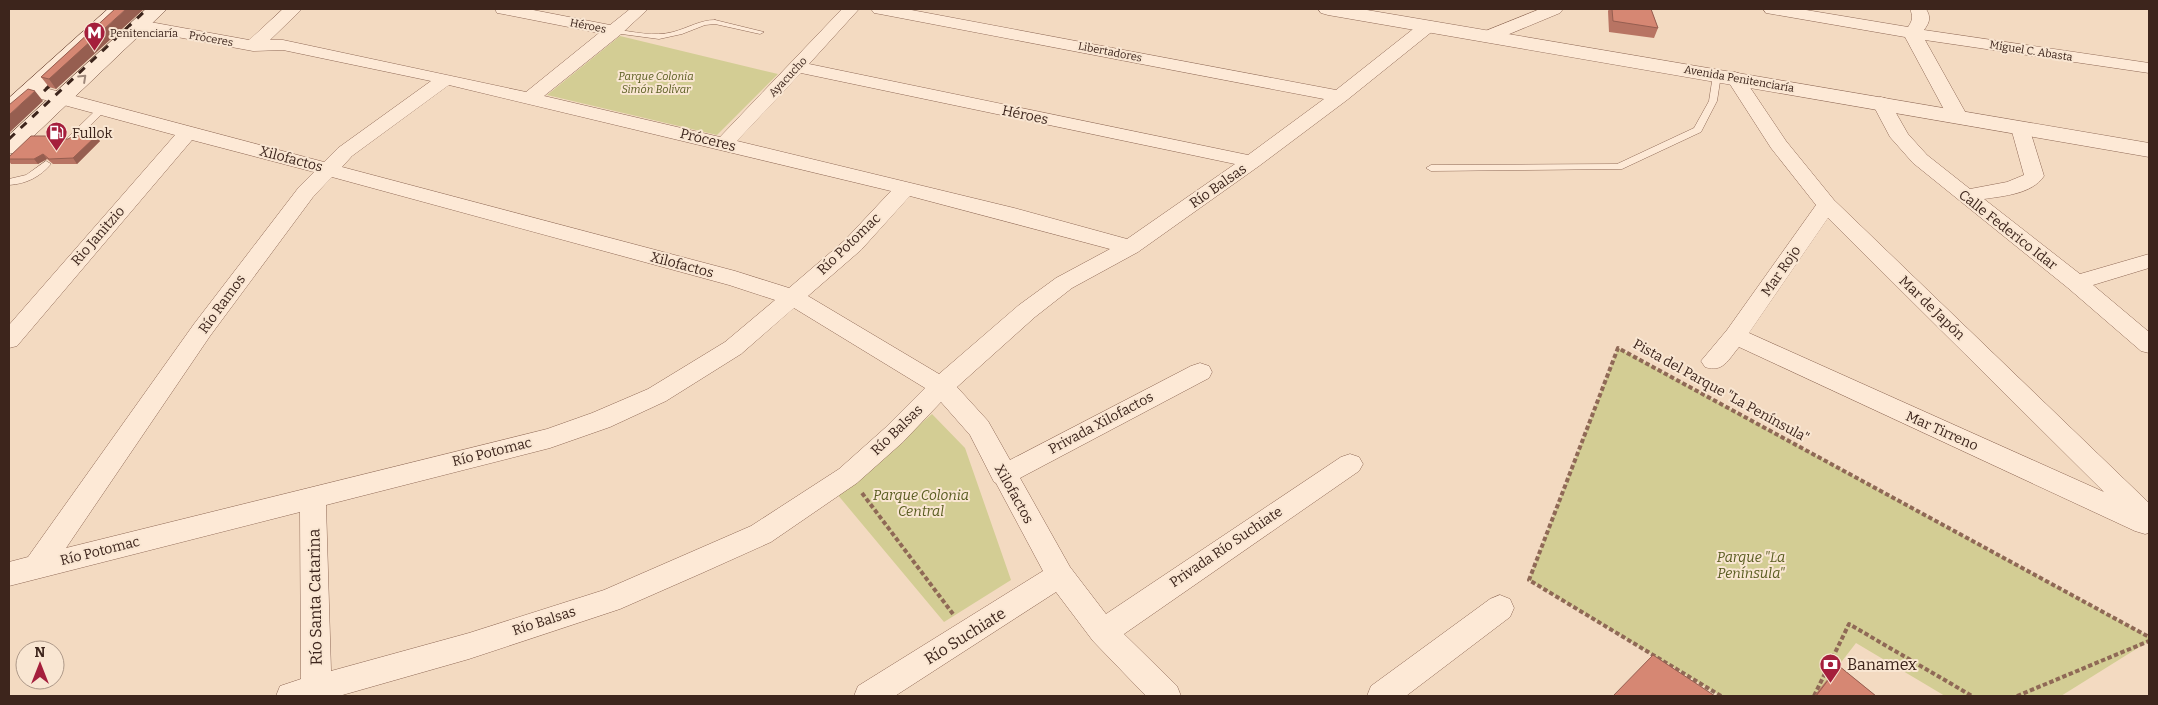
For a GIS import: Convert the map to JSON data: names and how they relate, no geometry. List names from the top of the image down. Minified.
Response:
{"streets":{"street":["Héroes","Próceres","Miguel C. Abasta","Libertadores","Ayacucho","Avenida Penitenciaría","Xilofactos","Río Balsas","Calle Federico Idar","Rio Janitzio","Río Potomac","Mar Rojo","Río Ramos","Mar de Japón","Privada Xilofactos","Mar Tirreno","Privada Río Suchiate","Río Santa Catarina","Río Suchiate"],"path":["Pista del Parque \"La Península\""]},"crossings":[["Héroes","Ayacucho"],["Héroes","Río Balsas"],["Próceres","Ayacucho"],["Próceres","Río Balsas"],["Próceres","Río Potomac"],["Próceres","Río Ramos"],["Libertadores","Río Balsas"],["Avenida Penitenciaría","Río Balsas"],["Avenida Penitenciaría","Calle Federico Idar"],["Avenida Penitenciaría","Mar de Japón"],["Xilofactos","Río Balsas"],["Xilofactos","Rio Janitzio"],["Xilofactos","Río Potomac"],["Xilofactos","Río Ramos"],["Xilofactos","Privada Xilofactos"],["Xilofactos","Privada Río Suchiate"],["Xilofactos","Río Suchiate"],["Río Balsas","Río Santa Catarina"],["Río Potomac","Río Ramos"],["Río Potomac","Río Santa Catarina"],["Mar Rojo","Mar de Japón"],["Mar Rojo","Mar Tirreno"]],"parks":["Parque Colonia Simón Bolívar","Parque Colonia Central","Parque \"La Península\""],"places":{"metro station":["Penitenciaría"],"fuel station":["Fullok"],"bank":["Banamex"]},"north":"top"}
